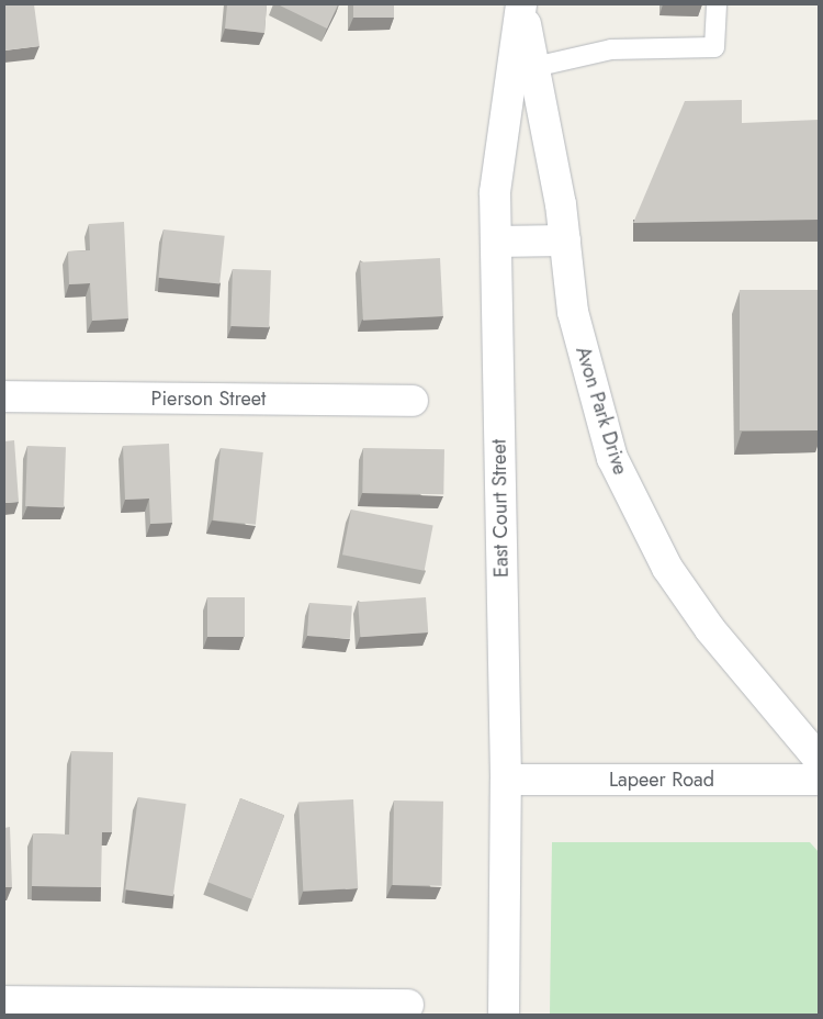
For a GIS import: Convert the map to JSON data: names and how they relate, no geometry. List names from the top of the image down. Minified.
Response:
{"streets":{"main road":["Pierson Street","Avon Park Drive","East Court Street","Lapeer Road"]},"crossings":[["Avon Park Drive","East Court Street"],["East Court Street","Lapeer Road"]]}
